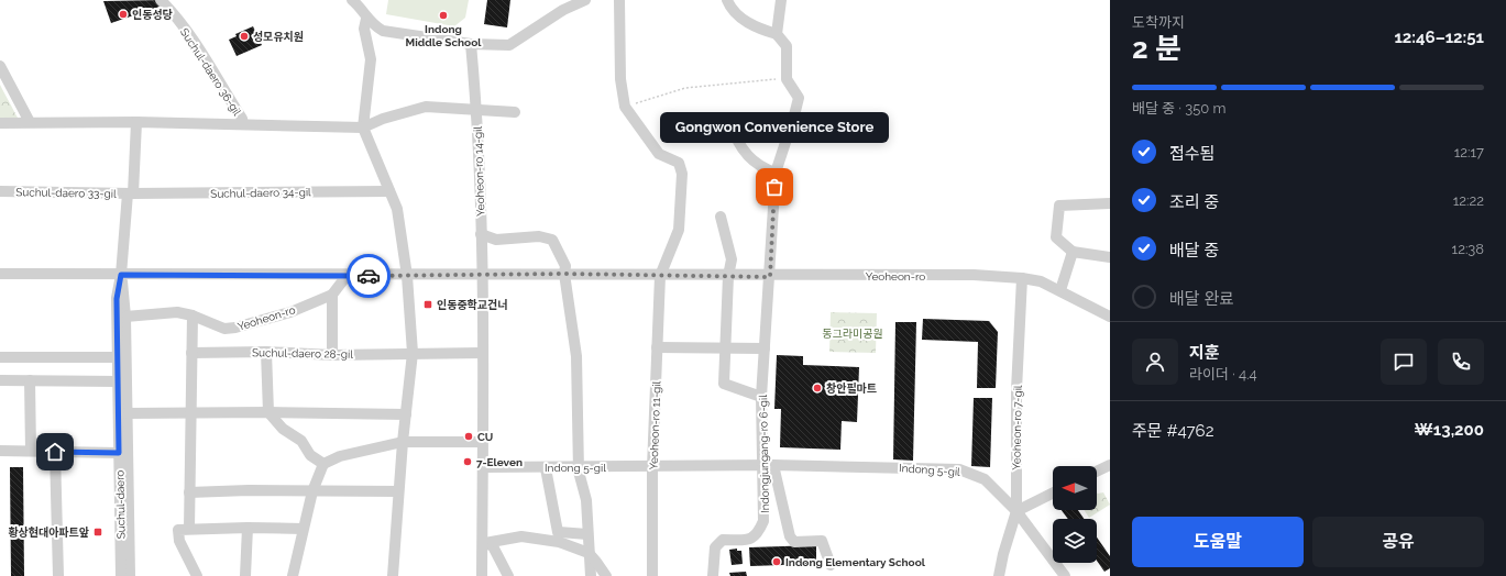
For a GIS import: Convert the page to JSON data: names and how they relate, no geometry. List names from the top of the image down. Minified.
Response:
{"streets":{"street":["Suchul-daero 36-gil","Yeoheon-ro 14-gil","Suchul-daero 33-gil","Suchul-daero 34-gil","Yeoheon-ro","Suchul-daero 28-gil","Yeoheon-ro 11-gil","Yeoheon-ro 7-gil","Indongjungang-ro 6-gil","Indong 5-gil","Suchul-daero"]},"crossings":[["Suchul-daero 36-gil","Suchul-daero"],["Yeoheon-ro 14-gil","Yeoheon-ro"],["Yeoheon-ro 14-gil","Suchul-daero 28-gil"],["Yeoheon-ro 14-gil","Indong 5-gil"],["Suchul-daero 33-gil","Suchul-daero 34-gil"],["Suchul-daero 33-gil","Suchul-daero"],["Suchul-daero 34-gil","Suchul-daero"],["Yeoheon-ro","Yeoheon-ro 11-gil"],["Yeoheon-ro","Yeoheon-ro 7-gil"],["Yeoheon-ro","Indongjungang-ro 6-gil"],["Yeoheon-ro","Suchul-daero"],["Yeoheon-ro 11-gil","Indong 5-gil"],["Yeoheon-ro 7-gil","Indong 5-gil"],["Indongjungang-ro 6-gil","Indong 5-gil"]],"parks":["동그라미공원"],"places":{"other":["인동성당","Indong Middle School","성모유치원","Gongwon Convenience Store","창안필마트","CU","7-Eleven","Indong Elementary School"],"transit":["인동중학교건너","황상현대아파트앞"]},"north":"left","page":{"heading":["2 분","도착까지","12:46–12:51"],"panel":["지훈","라이더 · 4.4","주문 #4762","₩13,200"],"bar":"배달 중 · 350 m","bubble":"Gongwon Convenience Store","list":[["접수됨","12:17"],["조리 중","12:22"],["배달 중","12:38"],"배달 완료"],"buttons":["도움말","공유"]}}
